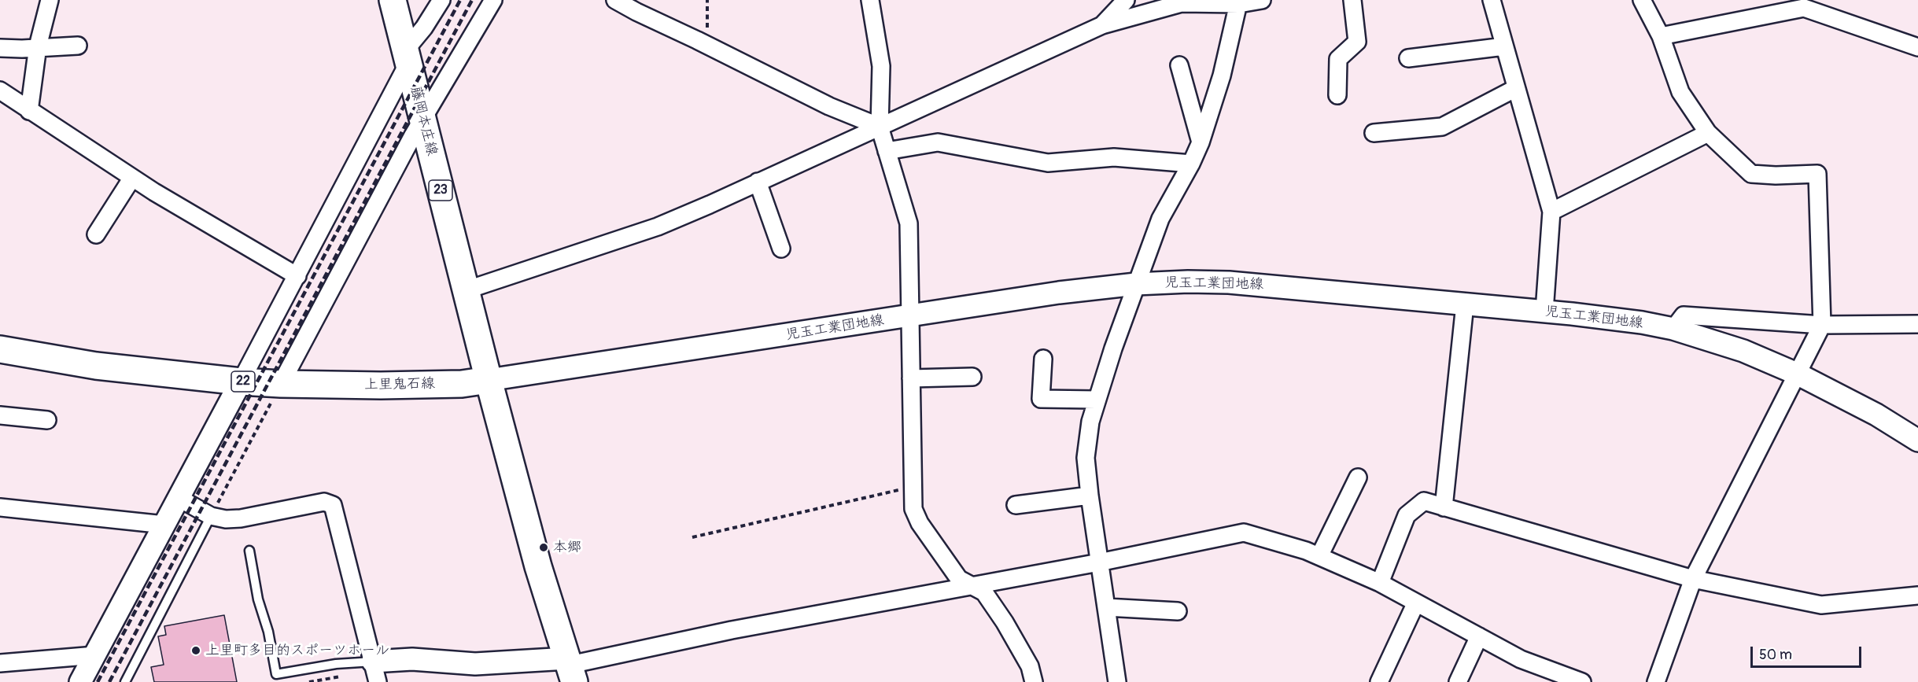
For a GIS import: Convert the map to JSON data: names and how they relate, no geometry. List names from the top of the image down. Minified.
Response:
{"streets":{"main road":["藤岡本庄線","23","22","上里鬼石線"],"street":["児玉工業団地線"]},"crossings":[["藤岡本庄線","児玉工業団地線"],["藤岡本庄線","上里鬼石線"],["児玉工業団地線","上里鬼石線"]],"places":["本郷","上里町多目的スポーツホール"],"scale_bar":"50 m"}
